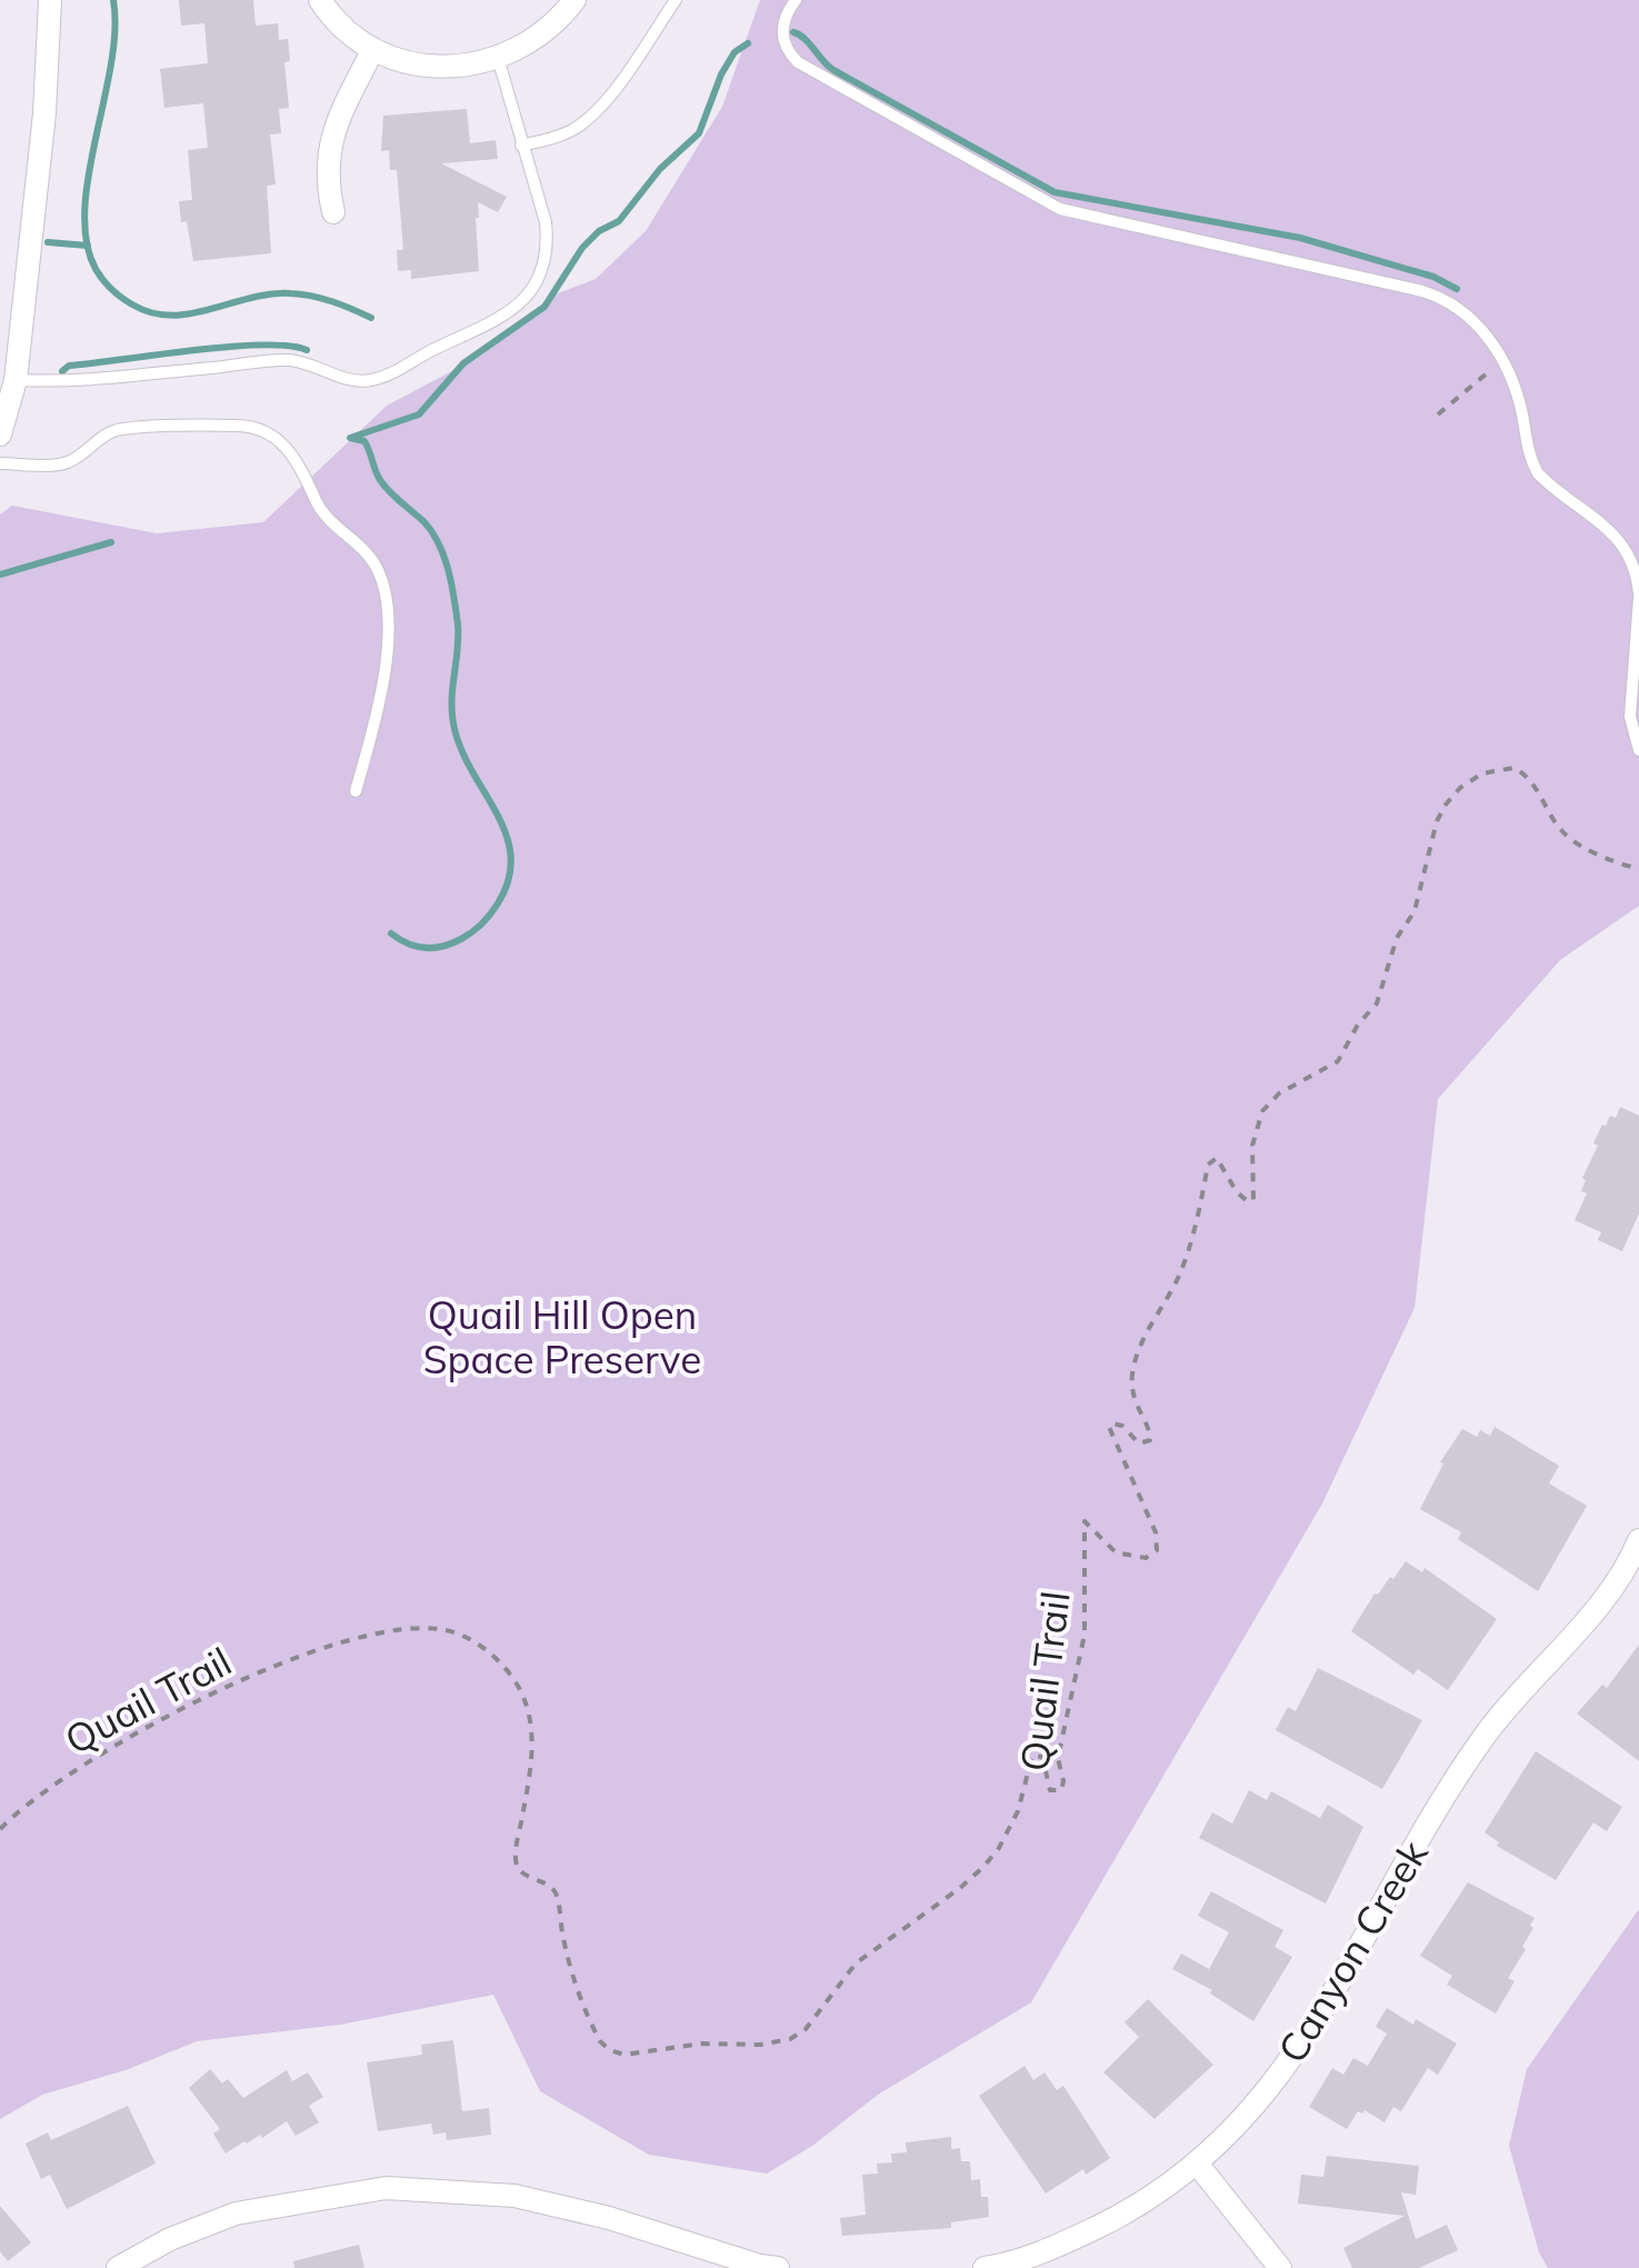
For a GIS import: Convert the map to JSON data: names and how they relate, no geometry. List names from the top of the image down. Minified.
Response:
{"streets":{"street":["Canyon Creek"],"path":["Quail Trail"]},"parks":["Quail Hill Open Space Preserve"]}
